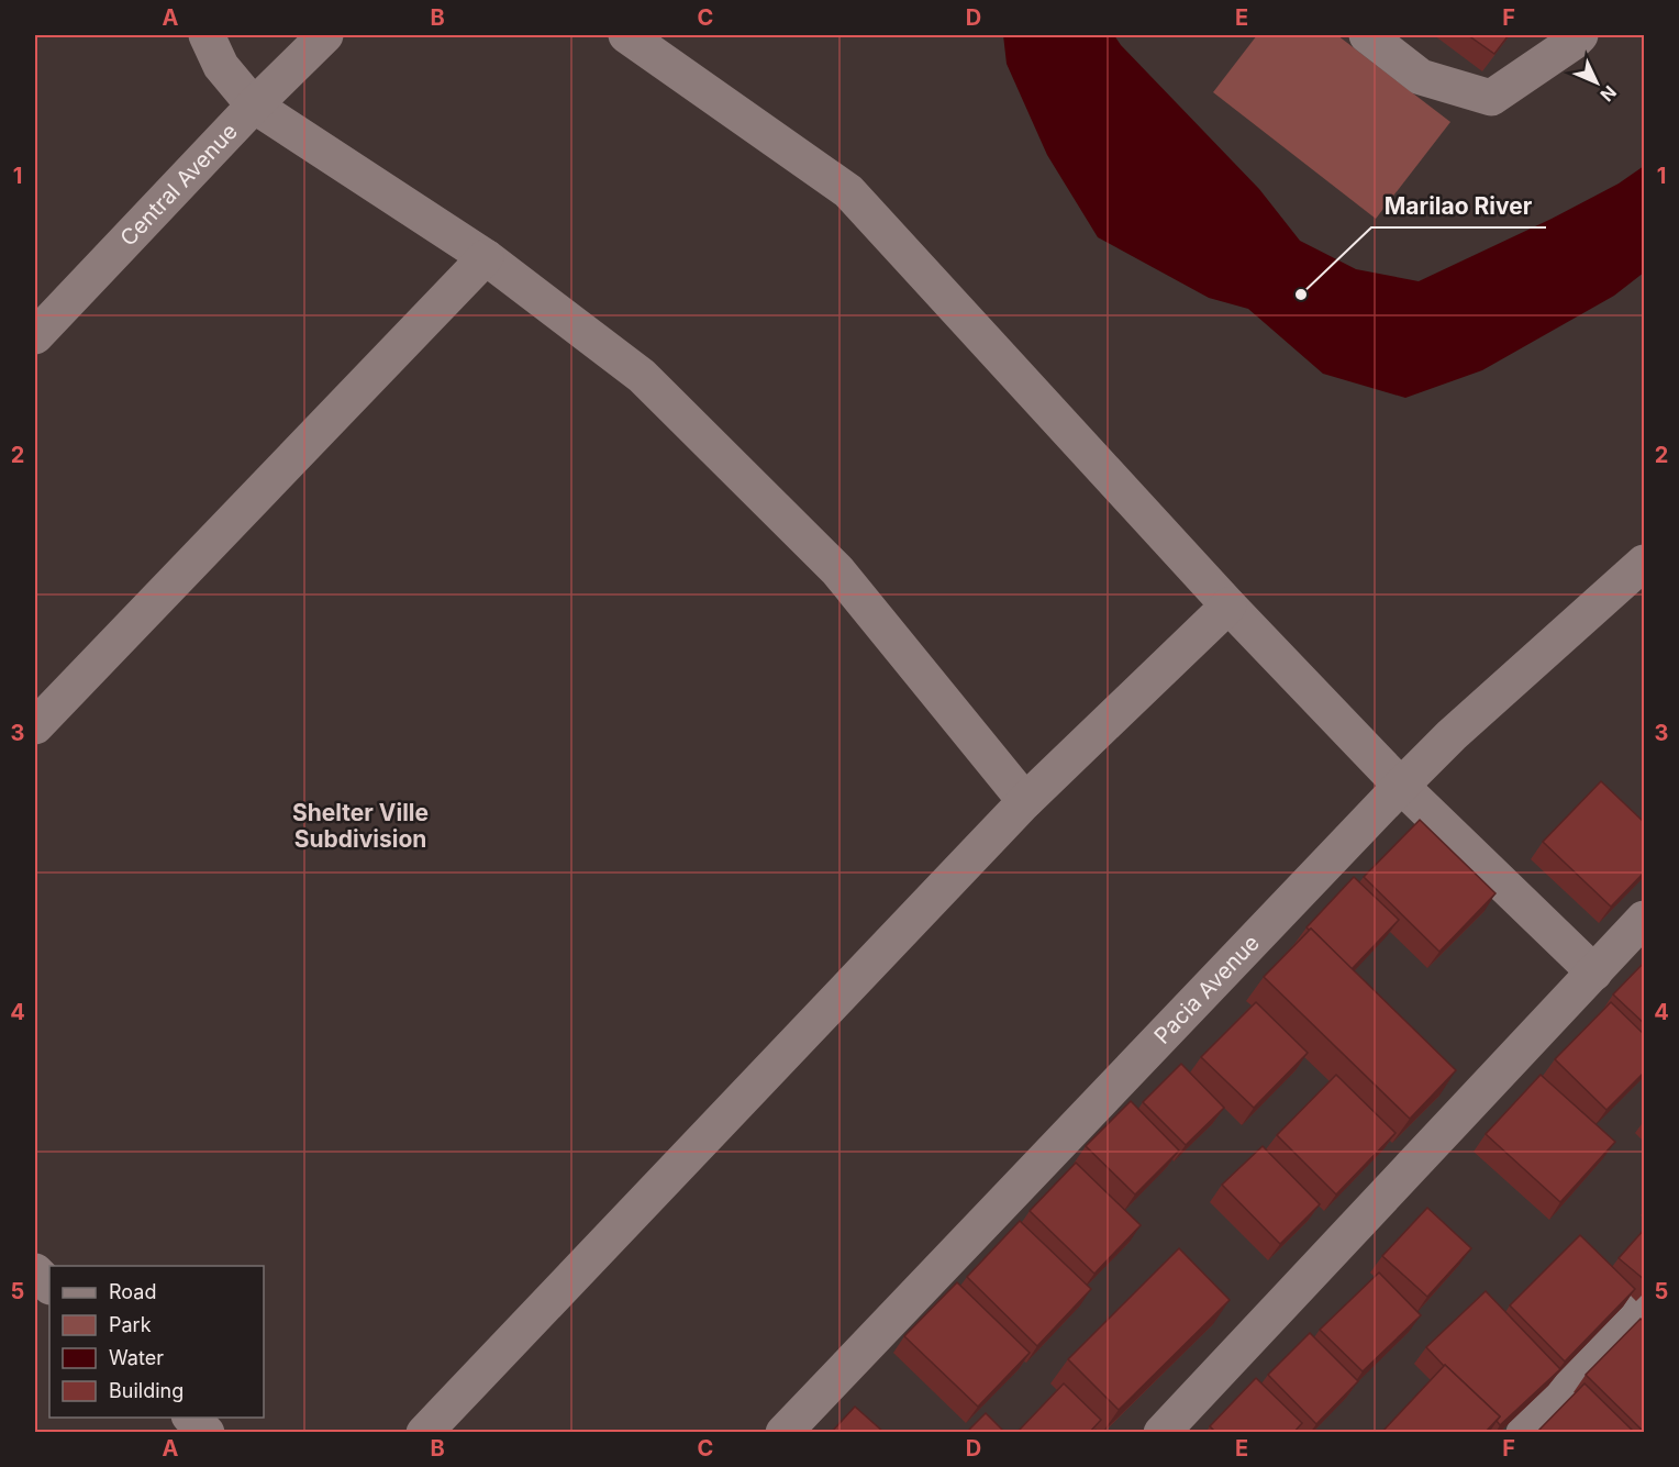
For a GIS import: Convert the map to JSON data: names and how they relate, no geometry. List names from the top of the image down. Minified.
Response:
{"streets":{"street":["Central Avenue","Pacia Avenue"]},"districts":["Shelter Ville Subdivision"],"places":["Marilao River"],"legend":["Road","Park","Water","Building"],"north":"bottom right","grid":{"columns":["A","B","C","D","E","F"],"rows":["1","2","3","4","5"]}}
